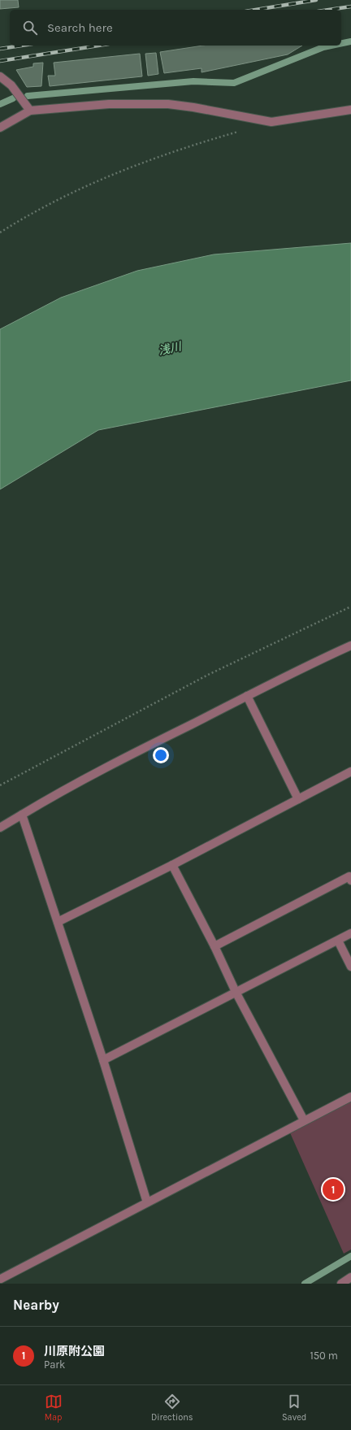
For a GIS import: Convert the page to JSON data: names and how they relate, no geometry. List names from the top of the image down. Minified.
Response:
{"water":["浅川"],"page":{"search":"Search here","pins":"1","heading":"Nearby","list":[{"mark":"1","name":"川原附公園","note":"Park","value":"150 m"}],"nav":["Map","Directions","Saved"]}}
